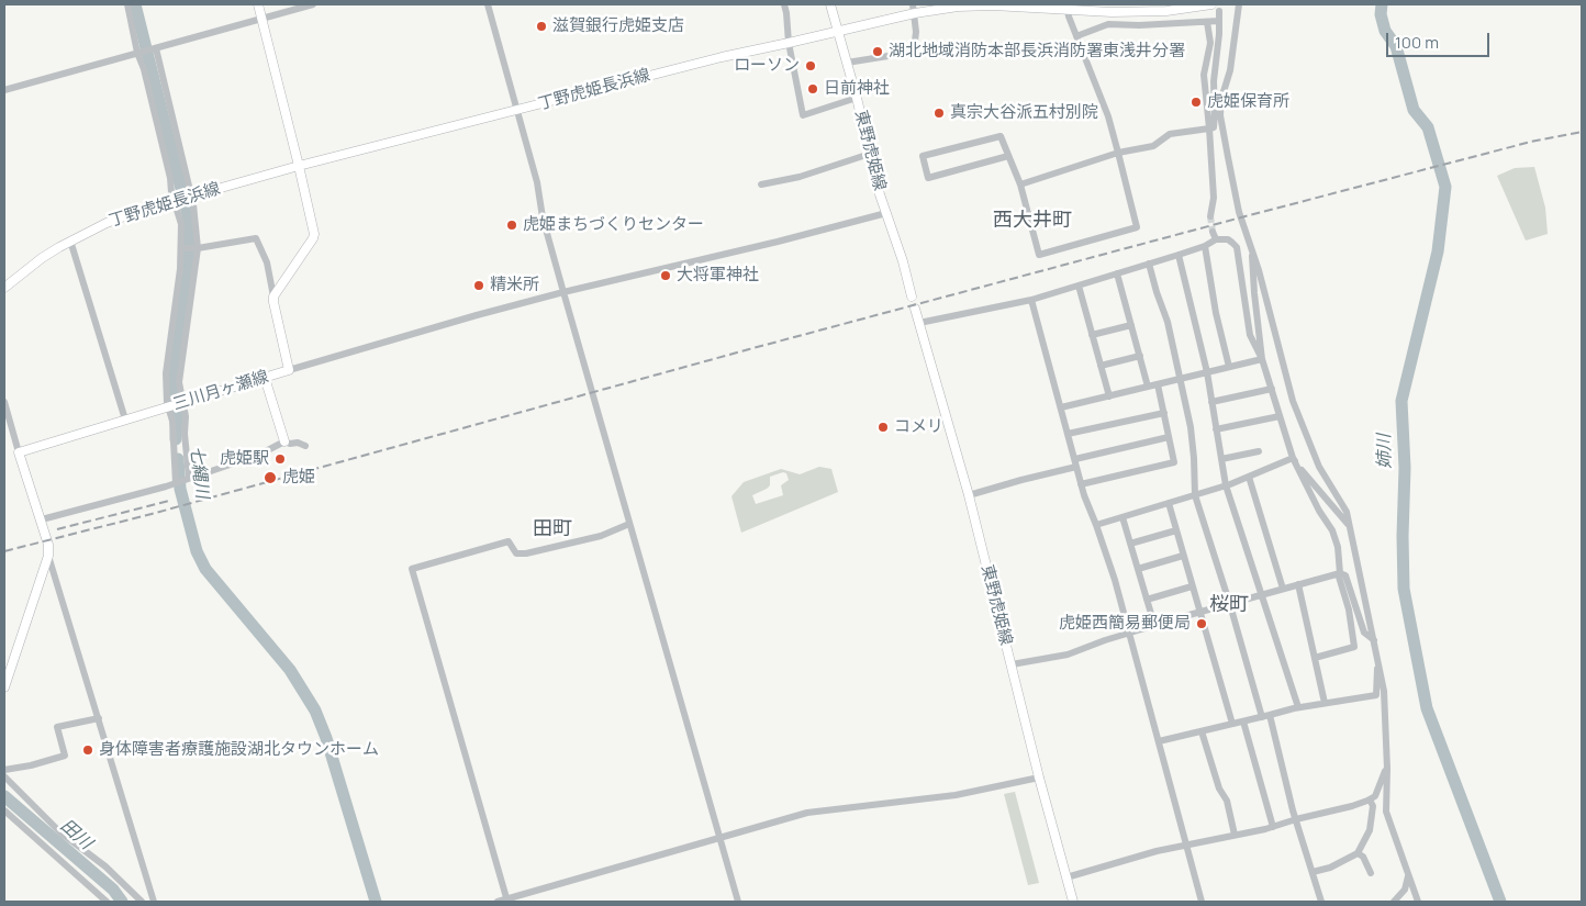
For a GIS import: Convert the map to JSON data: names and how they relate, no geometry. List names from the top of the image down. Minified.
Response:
{"streets":{"main road":["丁野虎姫長浜線","東野虎姫線","三川月ヶ瀬線"]},"crossings":[["丁野虎姫長浜線","東野虎姫線"]],"districts":["西大井町","田町","桜町"],"water":["姉川","七縄川","田川"],"places":["滋賀銀行虎姫支店","湖北地域消防本部長浜消防署東浅井分署","ローソン","日前神社","虎姫保育所","真宗大谷派五村別院","虎姫まちづくりセンター","大将軍神社","精米所","コメリ","虎姫駅","虎姫","虎姫西簡易郵便局","身体障害者療護施設湖北タウンホーム"],"scale_bar":"100 m"}
